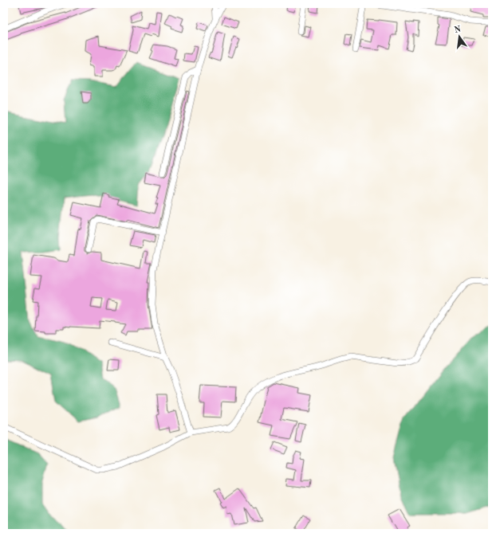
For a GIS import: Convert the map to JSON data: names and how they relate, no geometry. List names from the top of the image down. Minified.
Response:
{"north":"top"}
